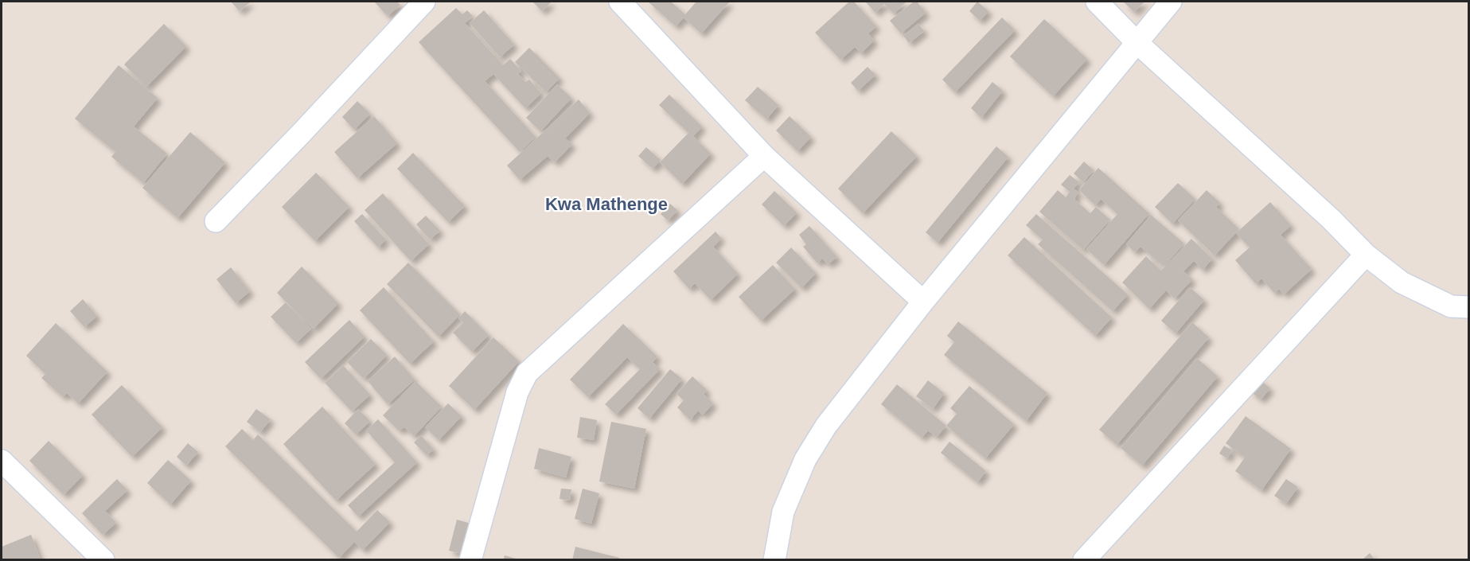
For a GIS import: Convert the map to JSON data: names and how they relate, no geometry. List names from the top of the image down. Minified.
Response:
{"districts":["Kwa Mathenge"]}
